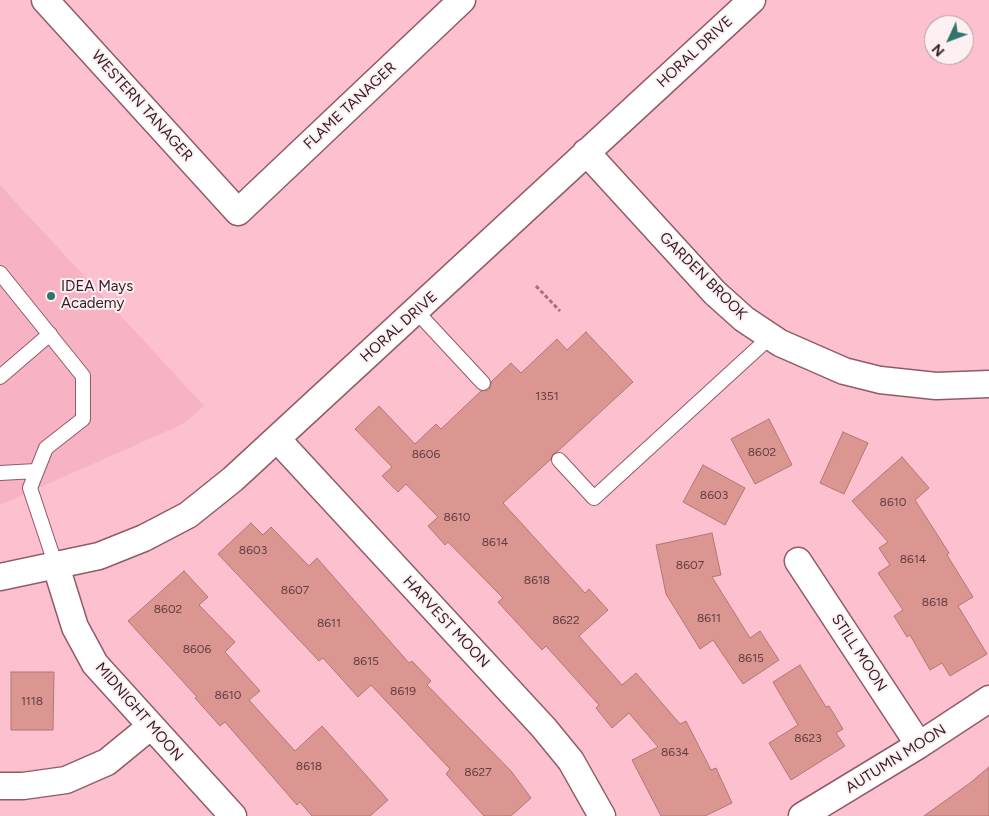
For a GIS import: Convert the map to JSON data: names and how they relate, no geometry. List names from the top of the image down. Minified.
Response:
{"streets":{"street":["HORAL DRIVE","WESTERN TANAGER","FLAME TANAGER","GARDEN BROOK","HARVEST MOON","STILL MOON","MIDNIGHT MOON","AUTUMN MOON"]},"crossings":[["HORAL DRIVE","GARDEN BROOK"],["HORAL DRIVE","HARVEST MOON"],["HORAL DRIVE","MIDNIGHT MOON"],["WESTERN TANAGER","FLAME TANAGER"],["STILL MOON","AUTUMN MOON"]],"places":["IDEA Mays Academy"],"house_numbers":["1351","8602","8606","8603","8610","8610","8614","8603","8614","8607","8618","8607","8618","8602","8611","8622","8611","8606","8615","8615","8619","8610","1118","8623","8634","8618","8627"],"north":"bottom left"}
